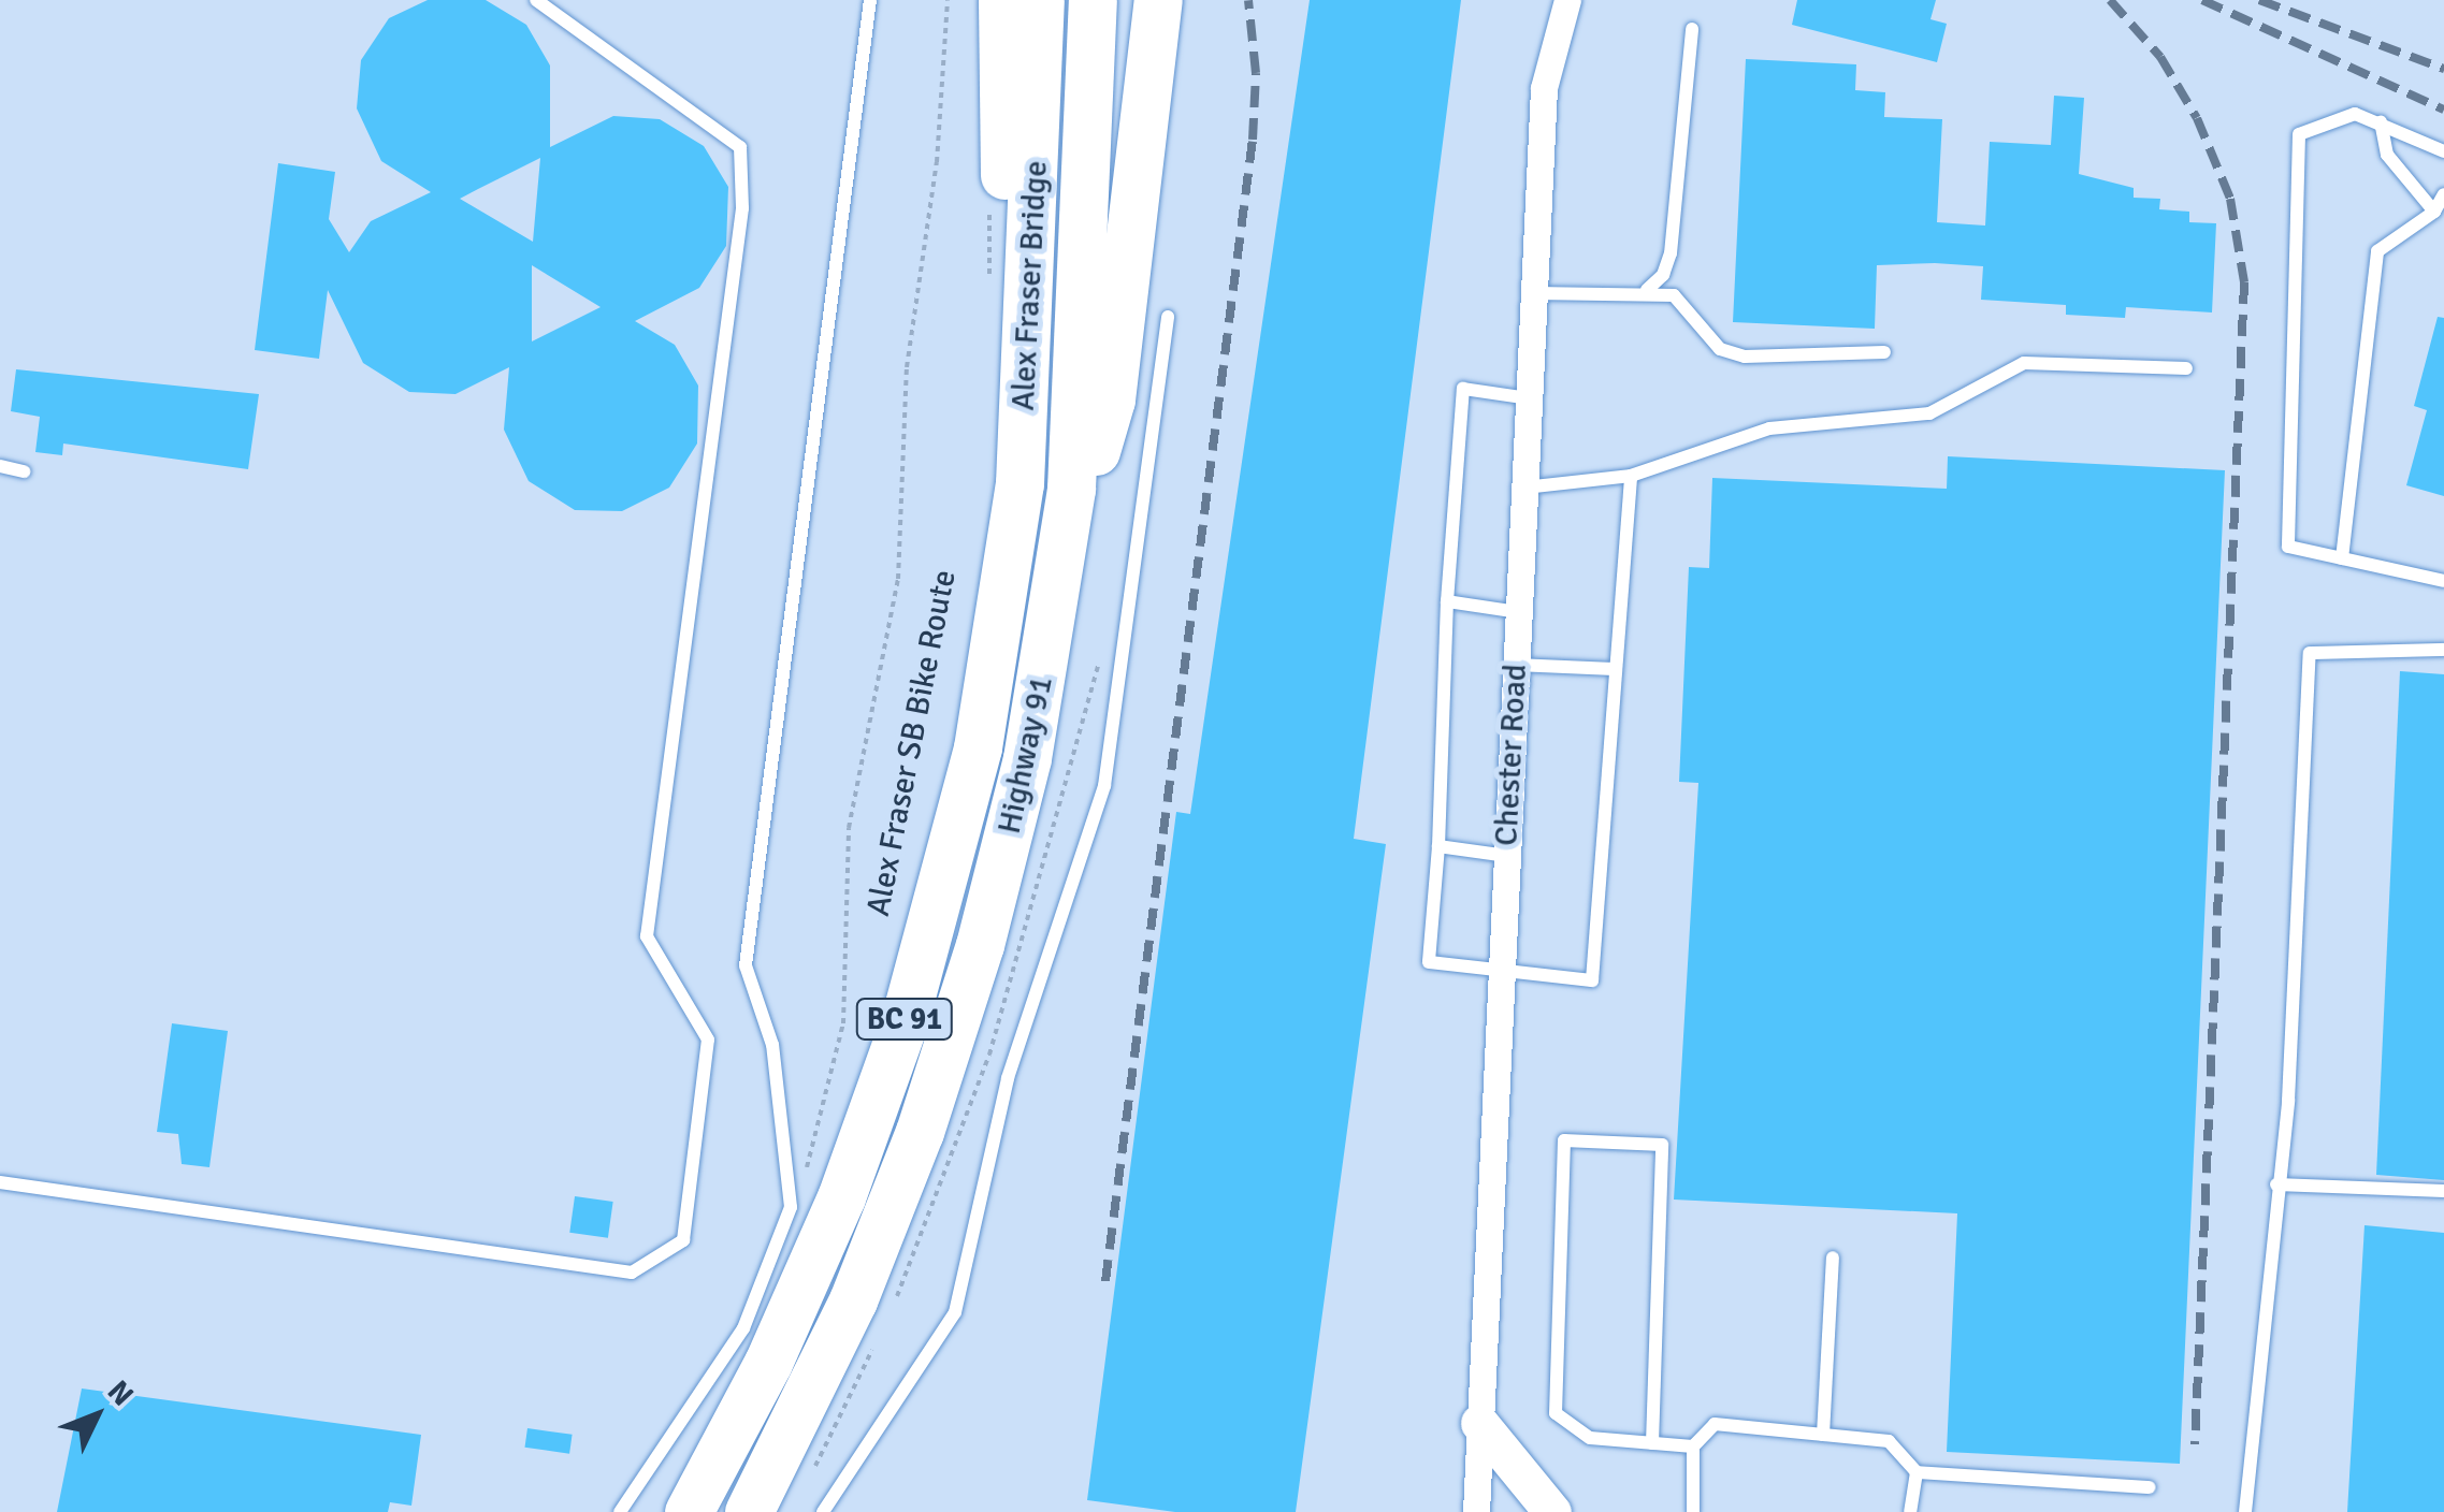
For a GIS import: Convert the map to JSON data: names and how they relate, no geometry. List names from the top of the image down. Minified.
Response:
{"streets":{"highway":["Alex Fraser Bridge","Highway 91","BC 91"],"street":["Chester Road"]},"crossings":[["Alex Fraser Bridge","Highway 91"]],"north":"top right"}
